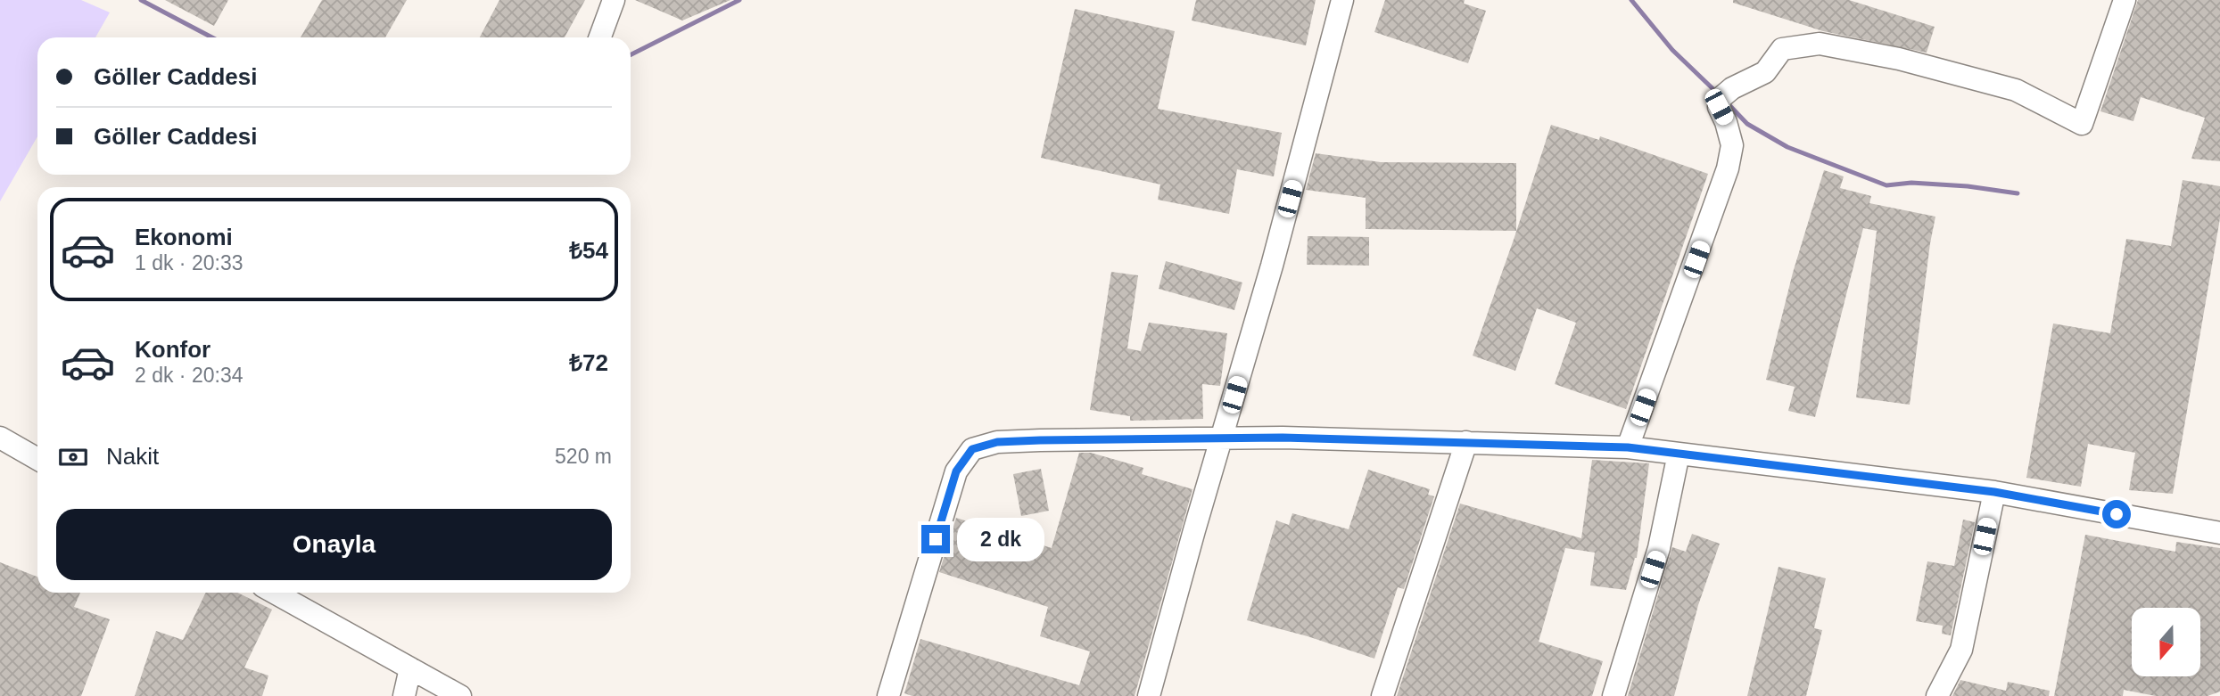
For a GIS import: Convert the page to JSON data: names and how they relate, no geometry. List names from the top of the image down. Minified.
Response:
{"north":"bottom","page":{"banner":["Göller Caddesi","Göller Caddesi"],"list":[{"name":"Ekonomi","note":"1 dk · 20:33","value":"₺54"},{"name":"Konfor","note":"2 dk · 20:34","value":"₺72"}],"pay":["Nakit","520 m"],"buttons":"Onayla","bubble":"2 dk"}}
